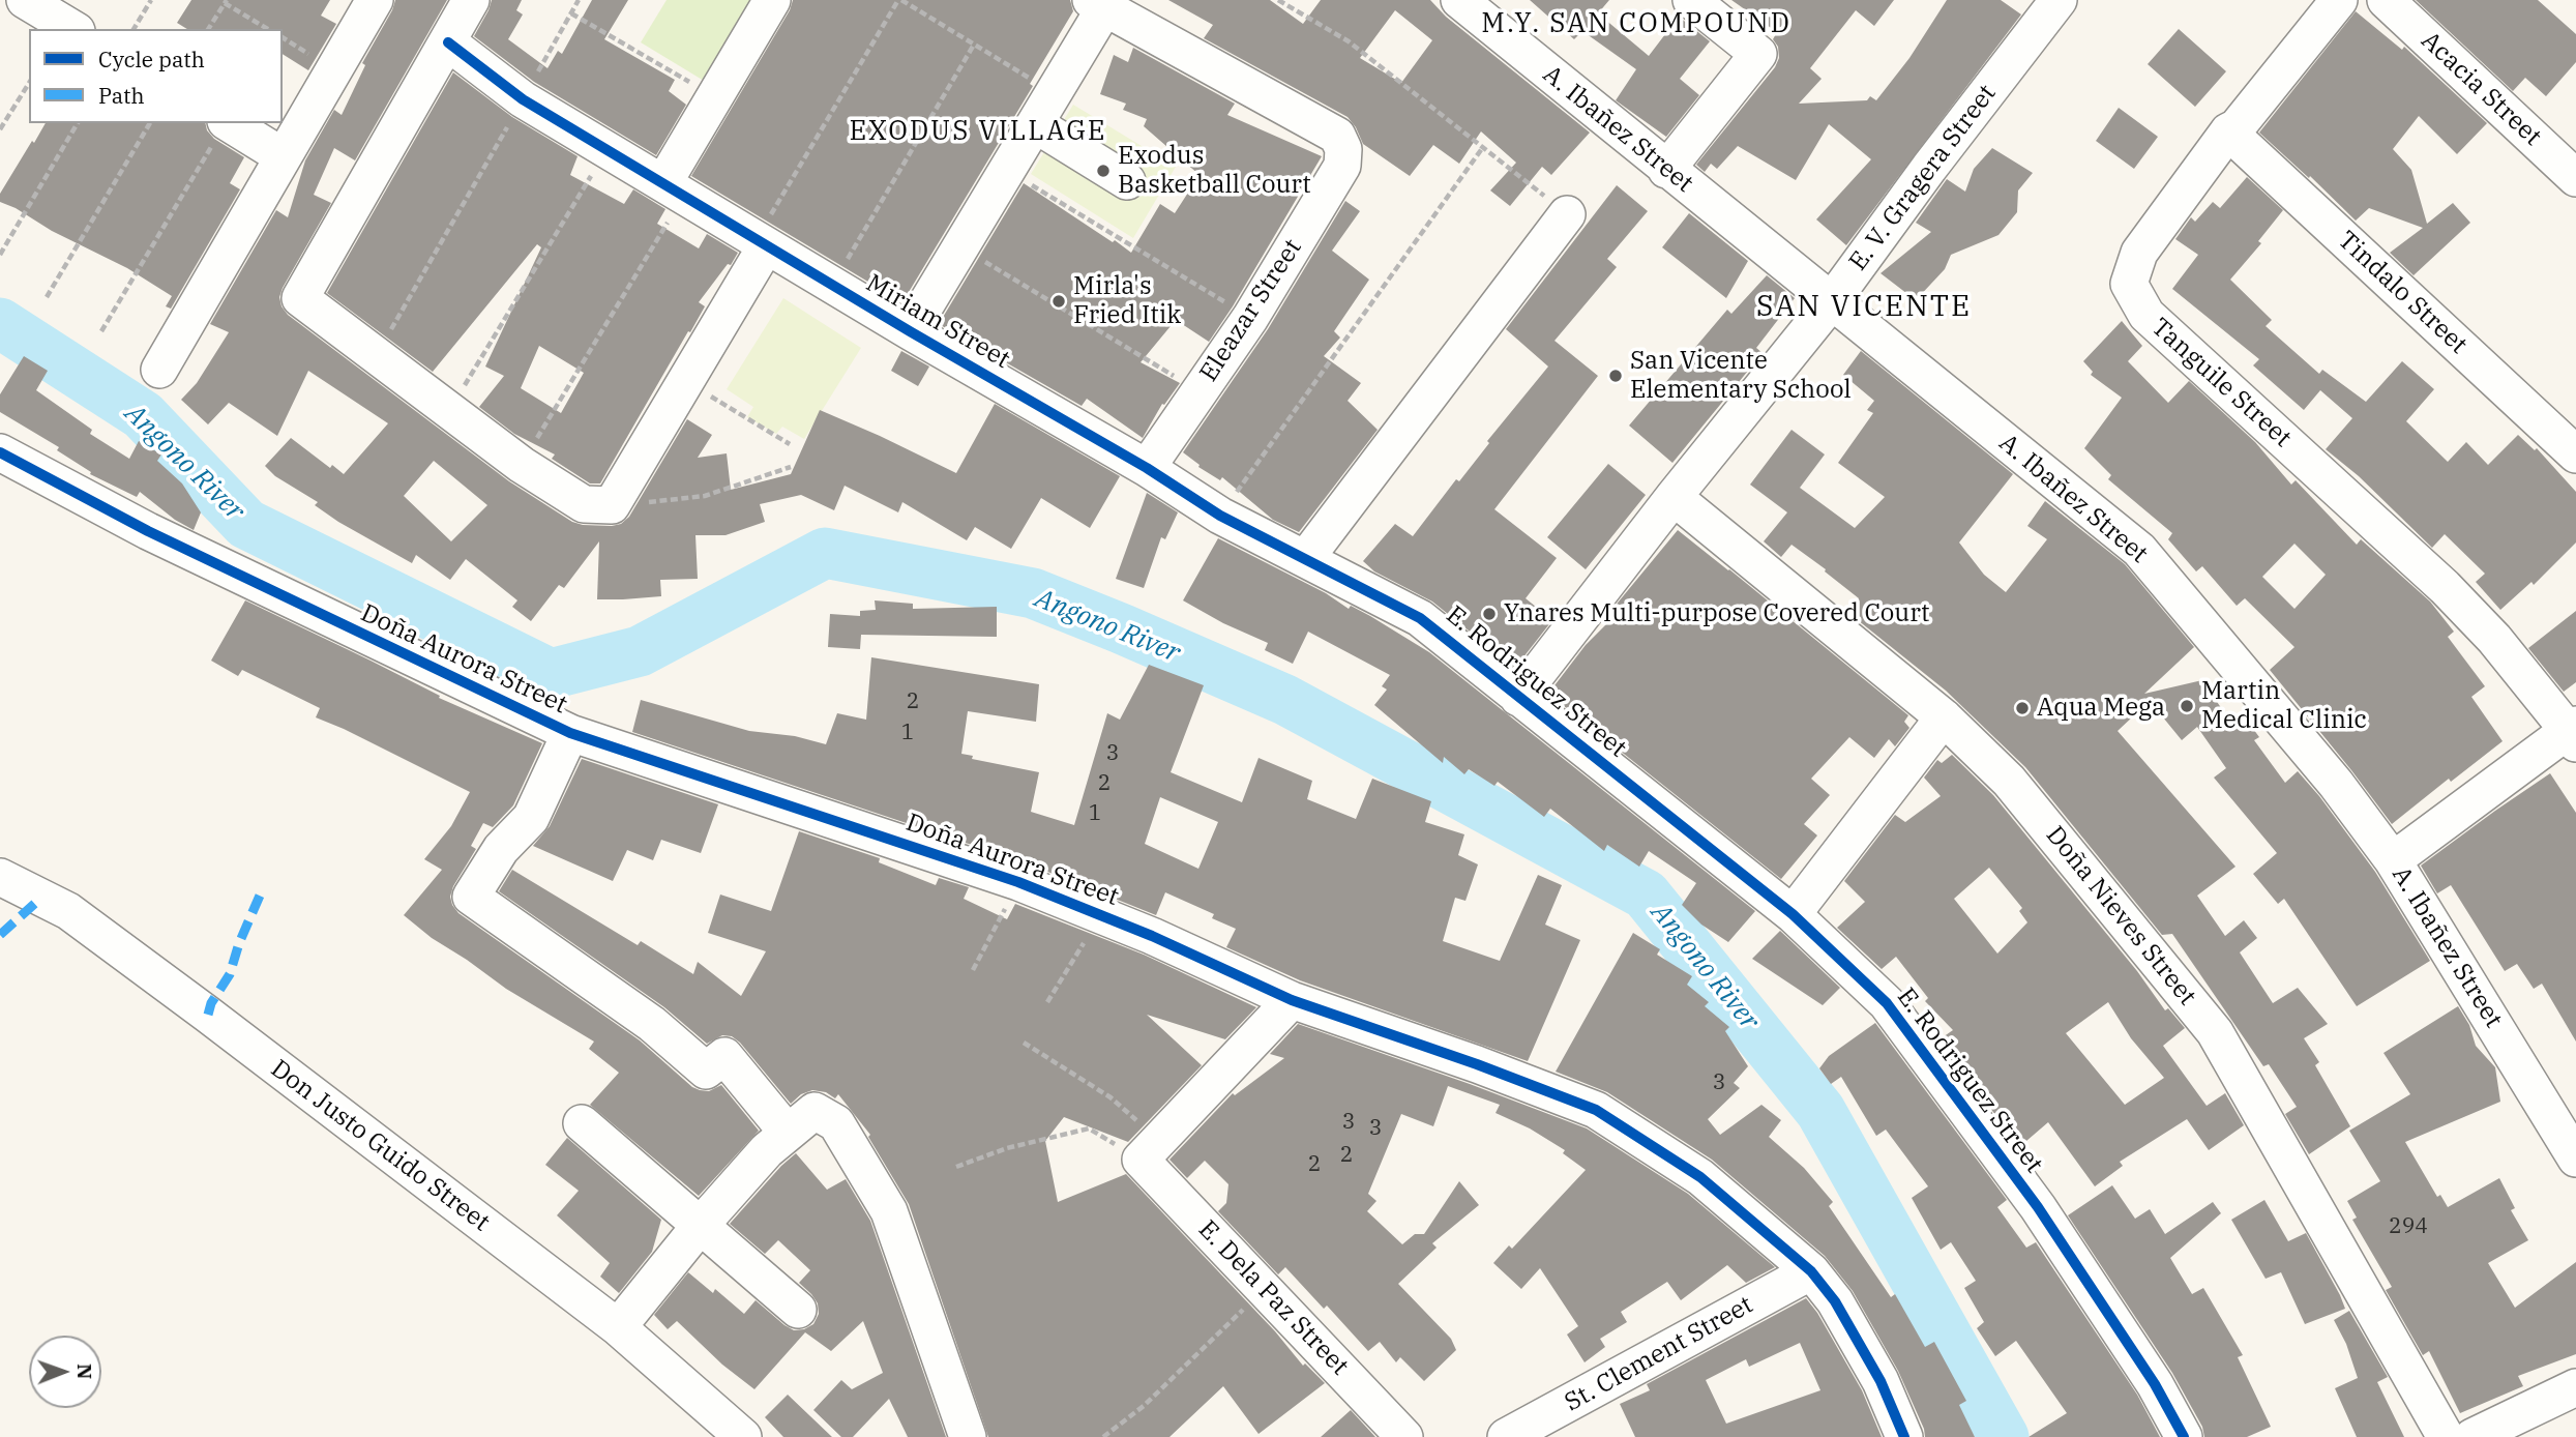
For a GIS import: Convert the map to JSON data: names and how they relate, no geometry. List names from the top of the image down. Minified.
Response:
{"streets":{"street":["Acacia Street","A. Ibañez Street","E. V. Gragera Street","Tindalo Street","Eleazar Street","Miriam Street","Tanguile Street","Doña Aurora Street","E. Rodriguez Street","Doña Nieves Street","Don Justo Guido Street","E. Dela Paz Street","St. Clement Street"]},"crossings":[["A. Ibañez Street","E. V. Gragera Street"],["E. V. Gragera Street","E. Rodriguez Street"],["E. V. Gragera Street","Doña Nieves Street"],["Tindalo Street","Tanguile Street"],["Eleazar Street","Miriam Street"],["Miriam Street","E. Rodriguez Street"],["Doña Aurora Street","St. Clement Street"]],"districts":["M.Y. SAN COMPOUND","EXODUS VILLAGE","SAN VICENTE"],"water":["Angono River"],"places":["Exodus Basketball Court","Mirla's Fried Itik","San Vicente Elementary School","Ynares Multi-purpose Covered Court","Martin Medical Clinic","Aqua Mega"],"house_numbers":["2","1","3","2","1","3","3","3","2","2","294"],"legend":["Cycle path","Path"],"north":"right"}
